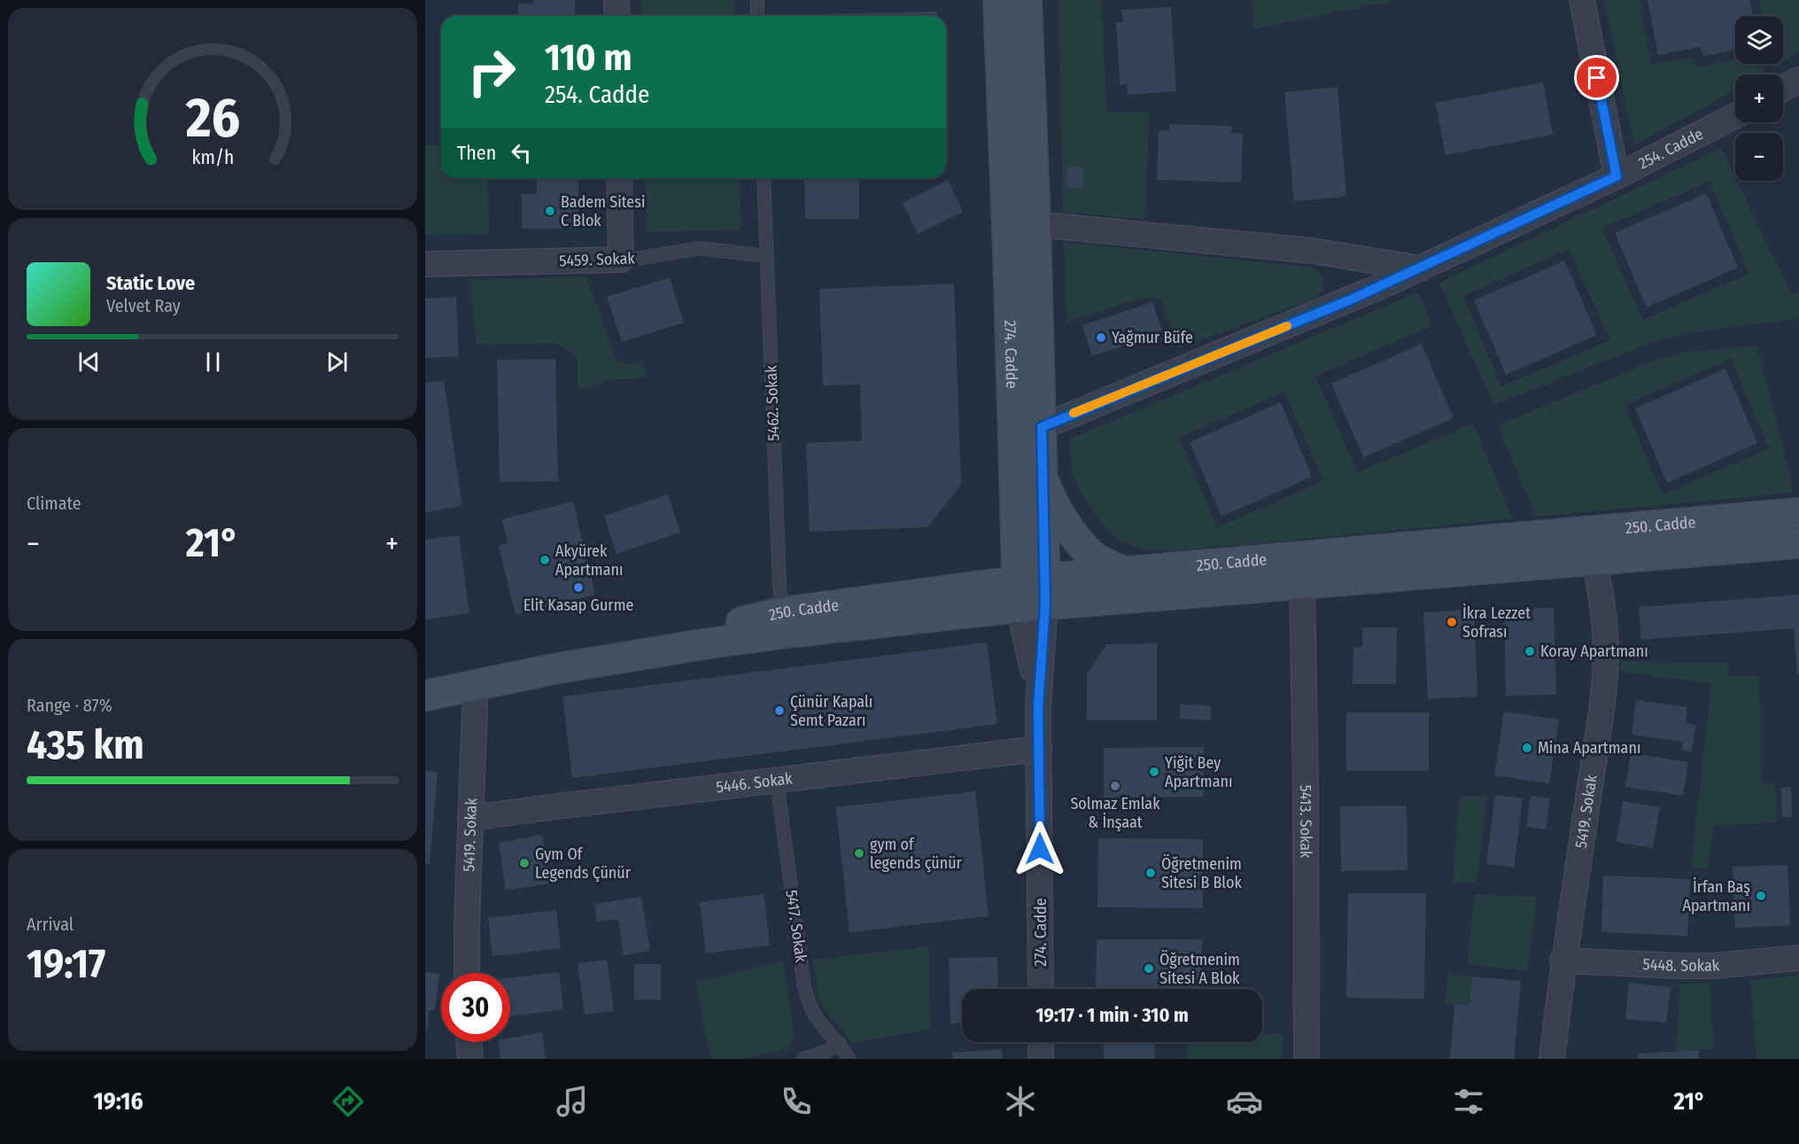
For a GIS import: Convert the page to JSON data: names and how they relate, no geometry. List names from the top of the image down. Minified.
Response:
{"streets":{"street":["254. Cadde","5459. Sokak","274. Cadde","250. Cadde","5446. Sokak","5419. Sokak","5413. Sokak","5448. Sokak"],"lane":["5462. Sokak","5417. Sokak"]},"crossings":[["254. Cadde","274. Cadde"],["5459. Sokak","5462. Sokak"],["274. Cadde","250. Cadde"],["274. Cadde","5446. Sokak"],["5462. Sokak","250. Cadde"],["250. Cadde","5419. Sokak"],["250. Cadde","5413. Sokak"],["5446. Sokak","5419. Sokak"],["5446. Sokak","5417. Sokak"],["5419. Sokak","5448. Sokak"]],"places":["Badem Sitesi C Blok","Yağmur Büfe","Akyürek Apartmanı","Elit Kasap Gurme","İkra Lezzet Sofrası","Koray Apartmanı","Çünür Kapalı Semt Pazarı","Mina Apartmanı","Yiğit Bey Apartmanı","Solmaz Emlak & İnşaat","gym of legends çünür","Gym Of Legends Çünür","Öğretmenim Sitesi B Blok","İrfan Baş Apartmanı","Öğretmenim Sitesi A Blok"],"page":{"map_buttons":["+","−"],"turn":["110 m","254. Cadde"],"then":"Then","song":["Static Love","Velvet Ray"],"tile":["Climate",["Range · 87%","435 km"],["Arrival","19:17"]],"heat":["−","21°","+"],"limit":"30","trip":"19:17 · 1 min · 310 m","tabs":["19:16","21°"],"gauge":["26","km/h"]}}
